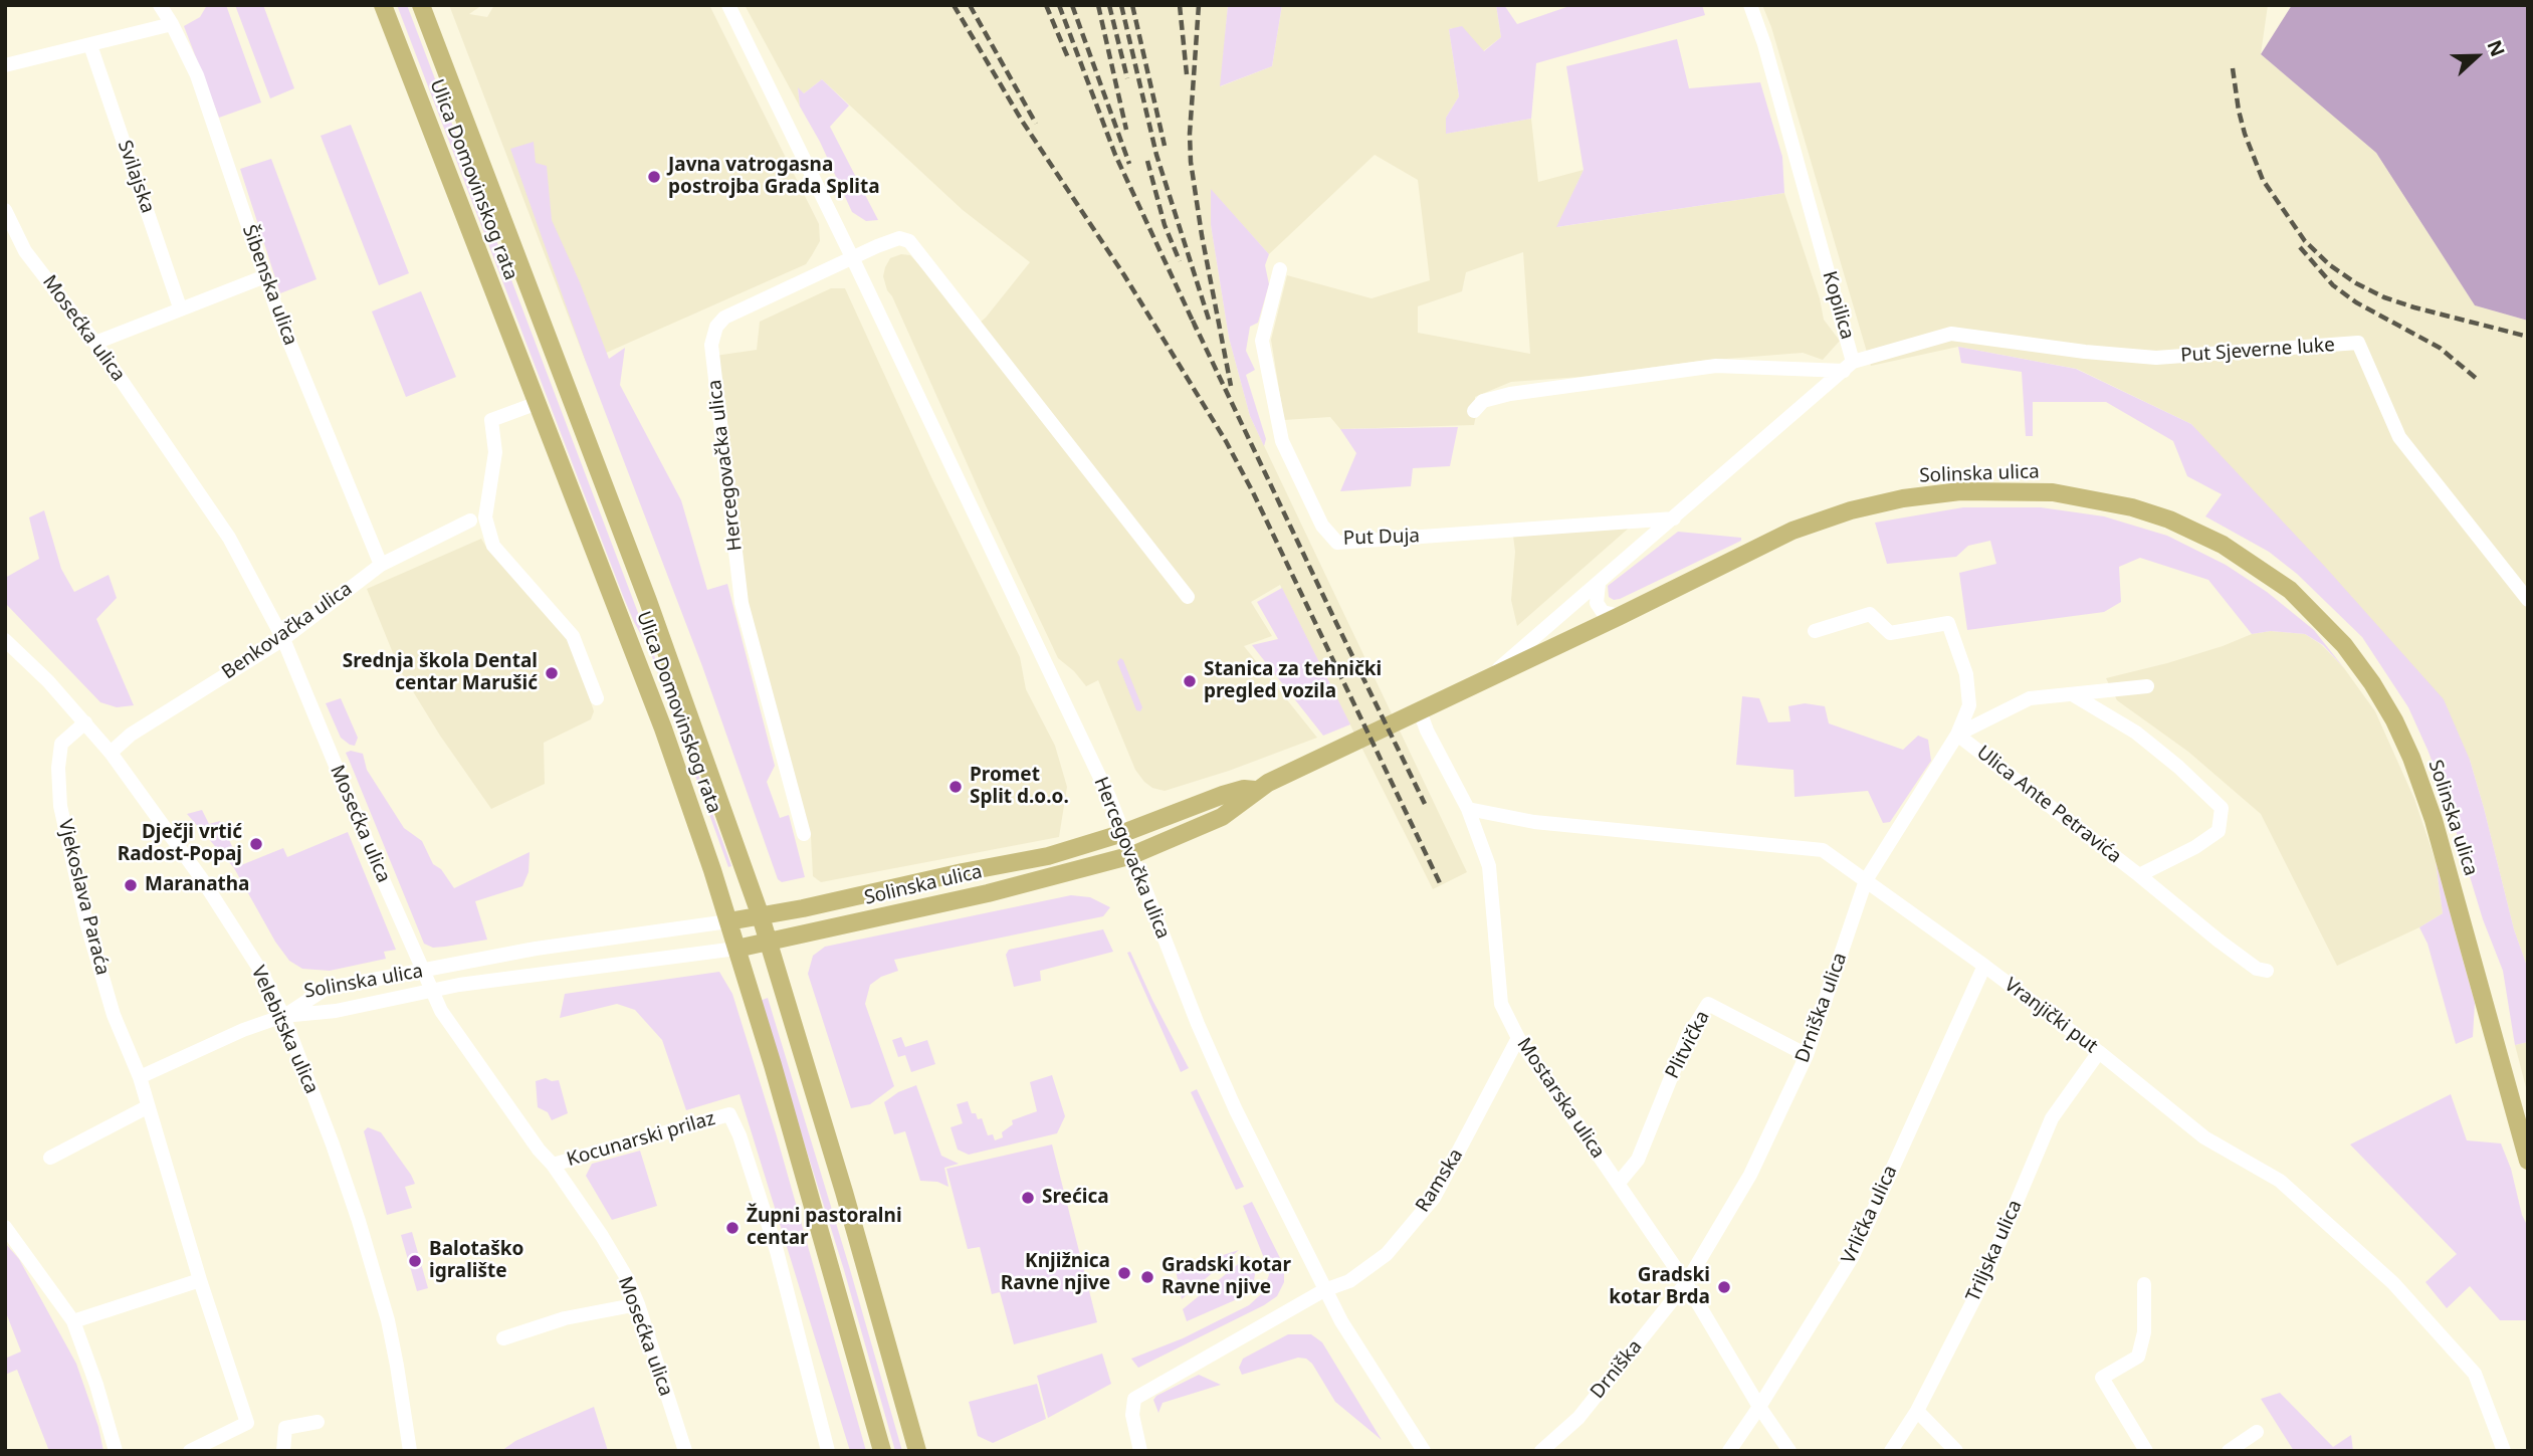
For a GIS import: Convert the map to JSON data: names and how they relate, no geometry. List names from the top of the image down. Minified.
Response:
{"streets":{"main road":["Ulica Domovinskog rata","Solinska ulica"],"street":["Svilajska","Šibenska ulica","Kopilica","Mosećka ulica","Put Sjeverne luke","Hercegovačka ulica","Put Duja","Benkovačka ulica","Ulica Ante Petravića","Vjekoslava Paraća","Drniška ulica","Vranjički put","Velebitska ulica","Plitvička","Mostarska ulica","Kocunarski prilaz","Ramska","Vrlička ulica","Triljska ulica","Drniška"]},"crossings":[["Ulica Domovinskog rata","Solinska ulica"],["Šibenska ulica","Benkovačka ulica"],["Kopilica","Put Sjeverne luke"],["Mosećka ulica","Benkovačka ulica"],["Mosećka ulica","Kocunarski prilaz"],["Hercegovačka ulica","Solinska ulica"],["Hercegovačka ulica","Ramska"],["Solinska ulica","Velebitska ulica"],["Solinska ulica","Mostarska ulica"],["Benkovačka ulica","Velebitska ulica"],["Ulica Ante Petravića","Drniška ulica"],["Vjekoslava Paraća","Velebitska ulica"],["Drniška ulica","Vranjički put"],["Drniška ulica","Plitvička"],["Drniška ulica","Mostarska ulica"],["Drniška ulica","Drniška"],["Vranjički put","Mostarska ulica"],["Vranjički put","Vrlička ulica"],["Vranjički put","Triljska ulica"],["Plitvička","Mostarska ulica"],["Mostarska ulica","Ramska"],["Mostarska ulica","Vrlička ulica"],["Mostarska ulica","Drniška"]],"places":["Javna vatrogasna postrojba Grada Splita","Srednja škola Dental centar Marušić","Stanica za tehnički pregled vozila","Promet Split d.o.o.","Dječji vrtić Radost-Popaj","Maranatha","Srećica","Župni pastoralni centar","Balotaško igralište","Knjižnica Ravne njive","Gradski kotar Ravne njive","Gradski kotar Brda"],"north":"right"}
